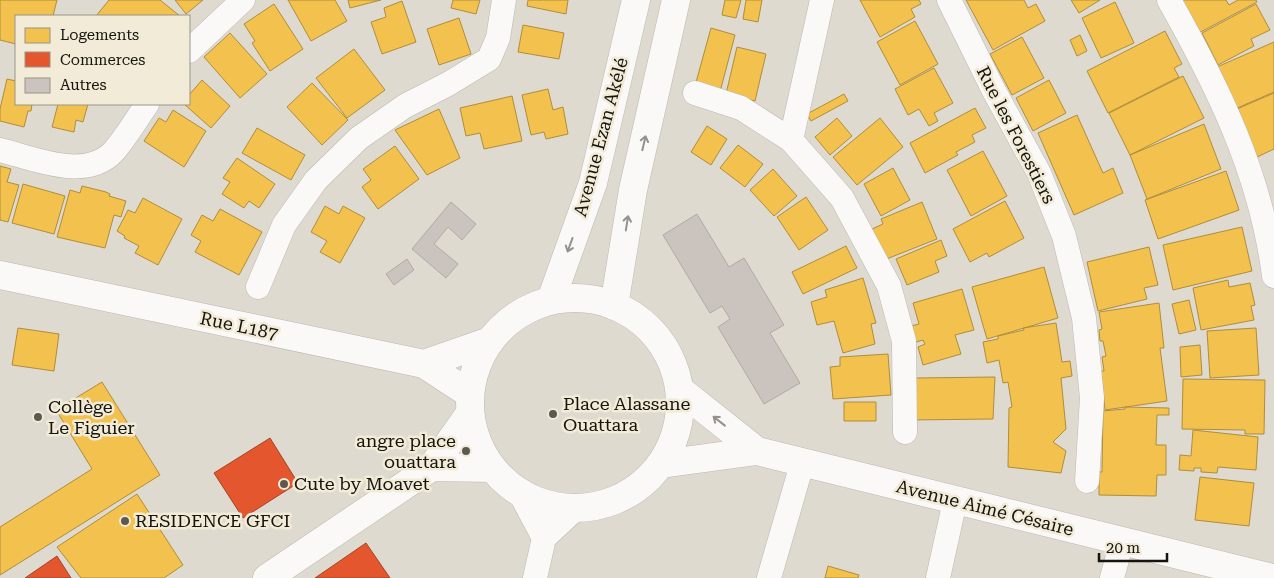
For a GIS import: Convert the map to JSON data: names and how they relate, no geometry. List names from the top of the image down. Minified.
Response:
{"streets":{"street":["Rue les Forestiers","Avenue Ezan Akélé","Rue L187","Avenue Aimé Césaire"]},"places":["Place Alassane Ouattara","Collège Le Figuier","angre place ouattara","Cute by Moavet","RESIDENCE GFCI"],"legend":["Logements","Commerces","Autres"],"scale_bar":"20 m"}
